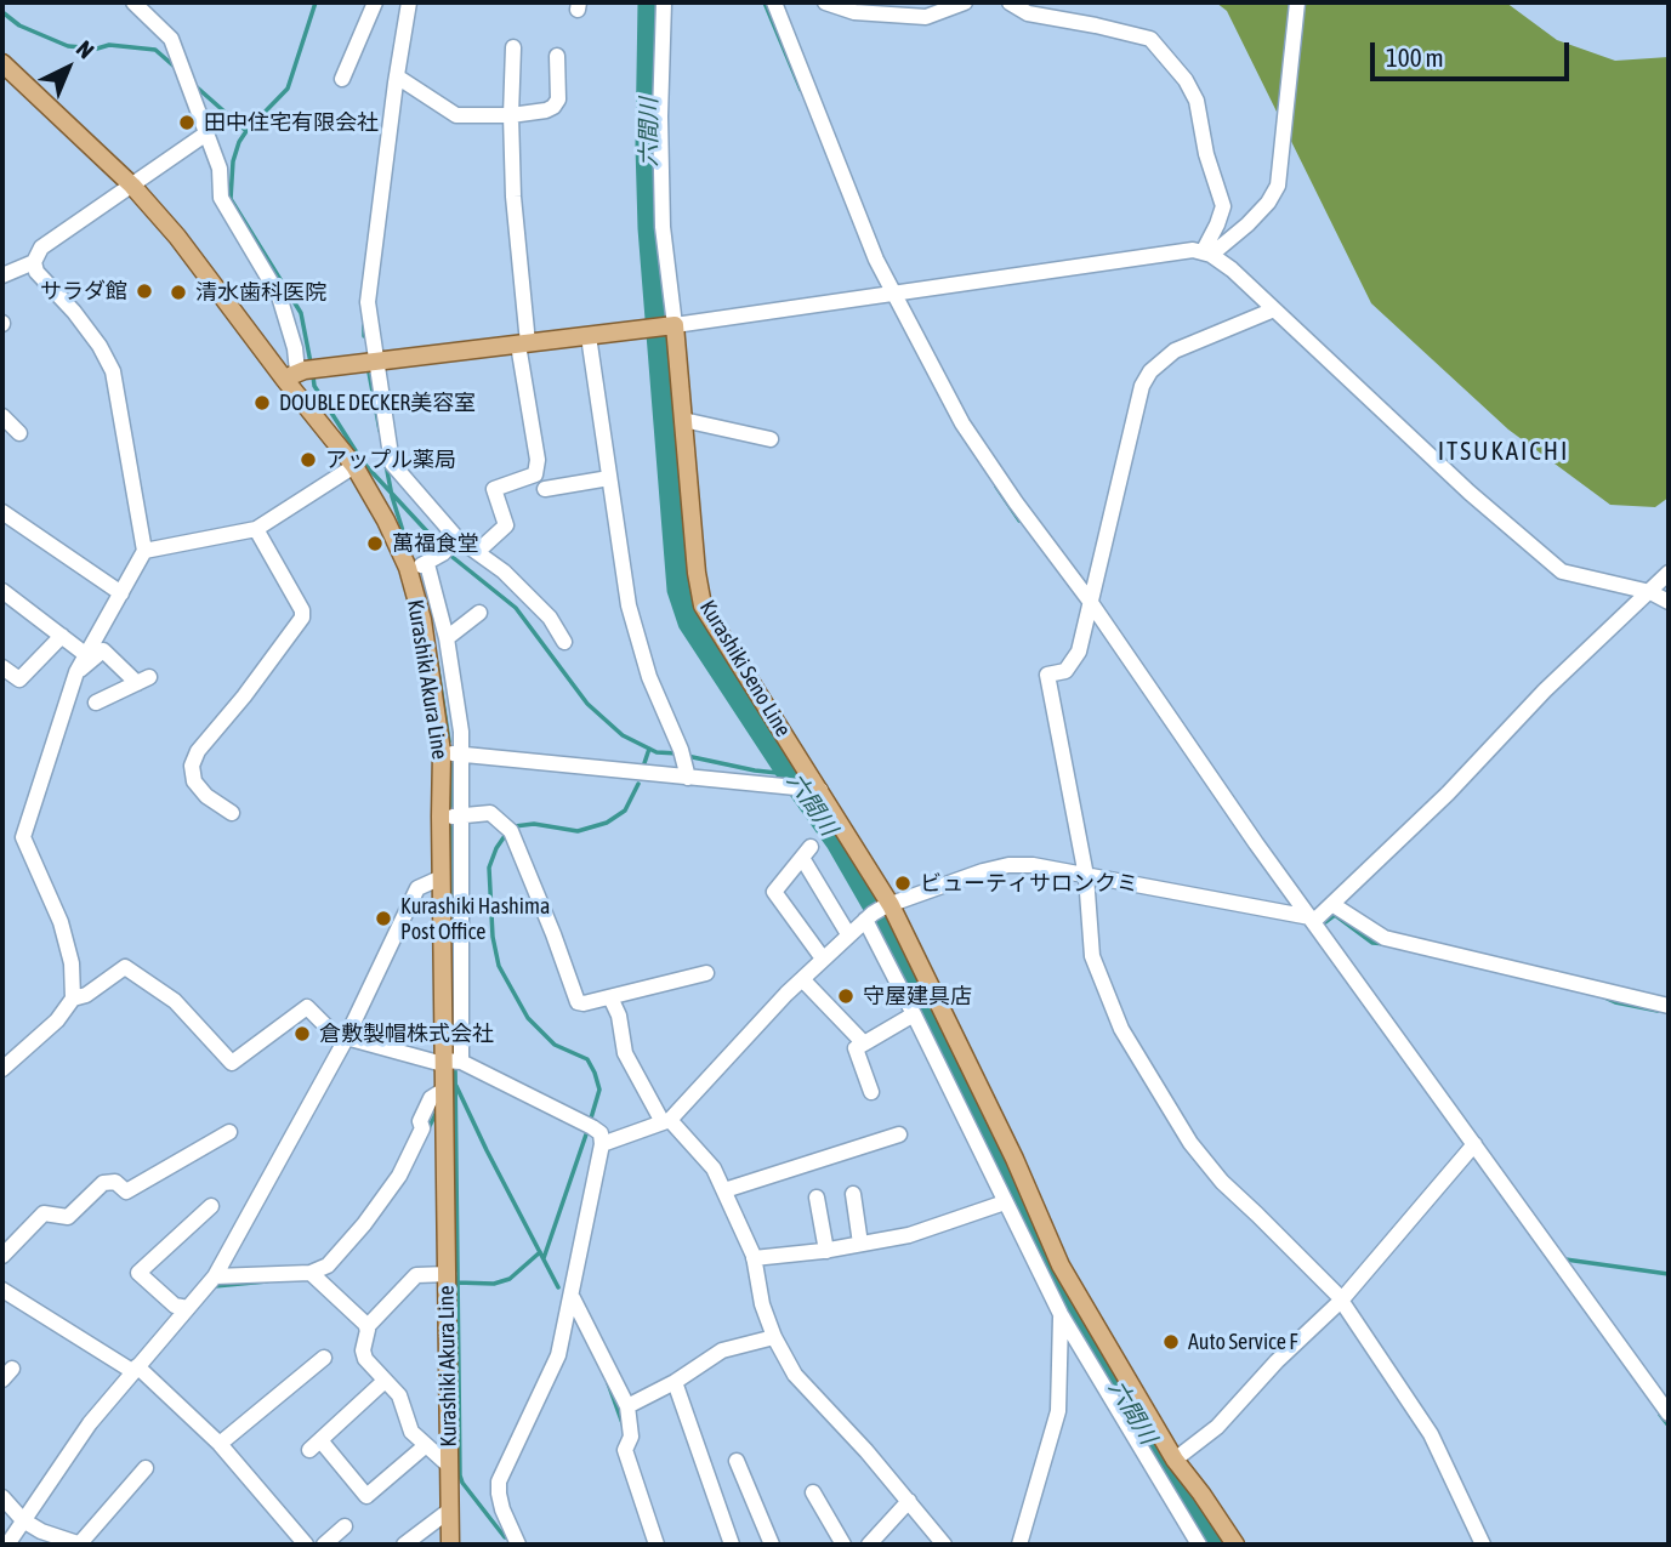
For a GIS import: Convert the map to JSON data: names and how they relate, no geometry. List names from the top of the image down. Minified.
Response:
{"streets":{"main road":["Kurashiki Seno Line","Kurashiki Akura Line"]},"districts":["ITSUKAICHI"],"water":["六間川"],"places":["田中住宅有限会社","サラダ館","清水歯科医院","DOUBLE DECKER美容室","アップル薬局","萬福食堂","ビューティサロンクミ","Kurashiki Hashima Post Office","守屋建具店","倉敷製帽株式会社","Auto Service F"],"scale_bar":"100 m","north":"top right"}
